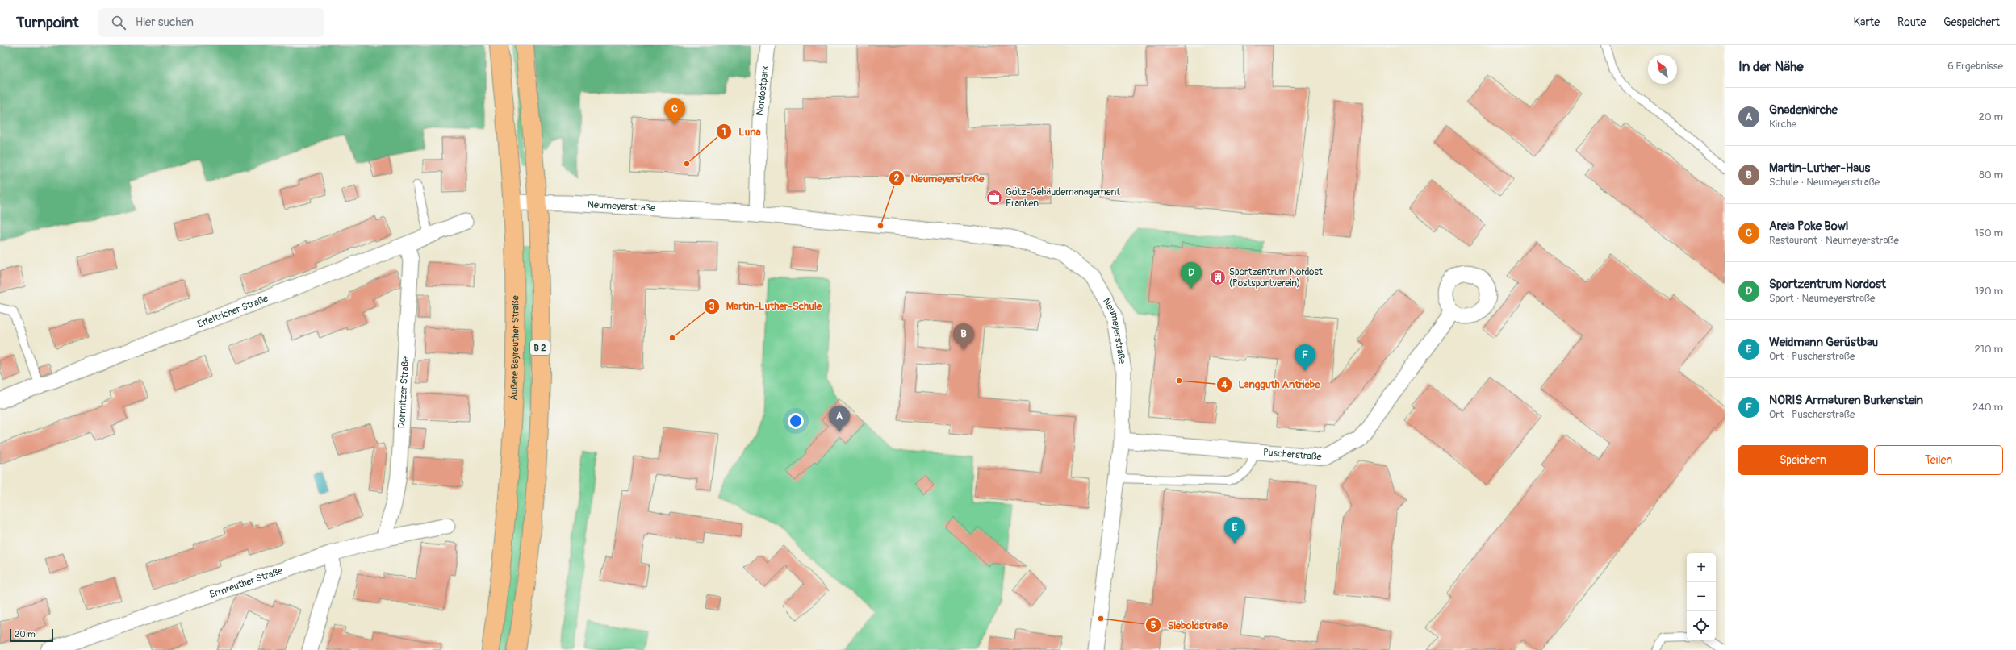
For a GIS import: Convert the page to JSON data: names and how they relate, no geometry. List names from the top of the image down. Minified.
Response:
{"streets":{"main road":["Äußere Bayreuther Straße","B 2"],"street":["Nordostpark","Neumeyerstraße","Effeltricher Straße","Dormitzer Straße","Puscherstraße","Ermreuther Straße"]},"crossings":[["Nordostpark","Neumeyerstraße"],["Neumeyerstraße","Äußere Bayreuther Straße"],["Neumeyerstraße","B 2"],["Neumeyerstraße","Puscherstraße"],["Effeltricher Straße","Dormitzer Straße"],["Dormitzer Straße","Ermreuther Straße"]],"places":{"other":["Luna","Neumeyerstraße","Martin-Luther-Schule","Langguth Antriebe","Sieboldstraße"],"office":["Götz-Gebäudemanagement Franken"],"building":["Sportzentrum Nordost (Postsportverein)"]},"scale_bar":"20 m","north":"top left","page":{"header":"Turnpoint","search":"Hier suchen","nav":["Karte","Route","Gespeichert"],"heading":["In der Nähe","6 Ergebnisse"],"list":[{"mark":"A","name":"Gnadenkirche","note":"Kirche","value":"20 m"},{"mark":"B","name":"Martin-Luther-Haus","note":"Schule · Neumeyerstraße","value":"80 m"},{"mark":"C","name":"Areia Poke Bowl","note":"Restaurant · Neumeyerstraße","value":"150 m"},{"mark":"D","name":"Sportzentrum Nordost","note":"Sport · Neumeyerstraße","value":"190 m"},{"mark":"E","name":"Weidmann Gerüstbau","note":"Ort · Puscherstraße","value":"210 m"},{"mark":"F","name":"NORIS Armaturen Burkenstein","note":"Ort · Puscherstraße","value":"240 m"}],"pins":["C","D","B","F","A","E"],"buttons":["Speichern","Teilen"],"map_buttons":["+","−"],"scale":"20 m"}}
